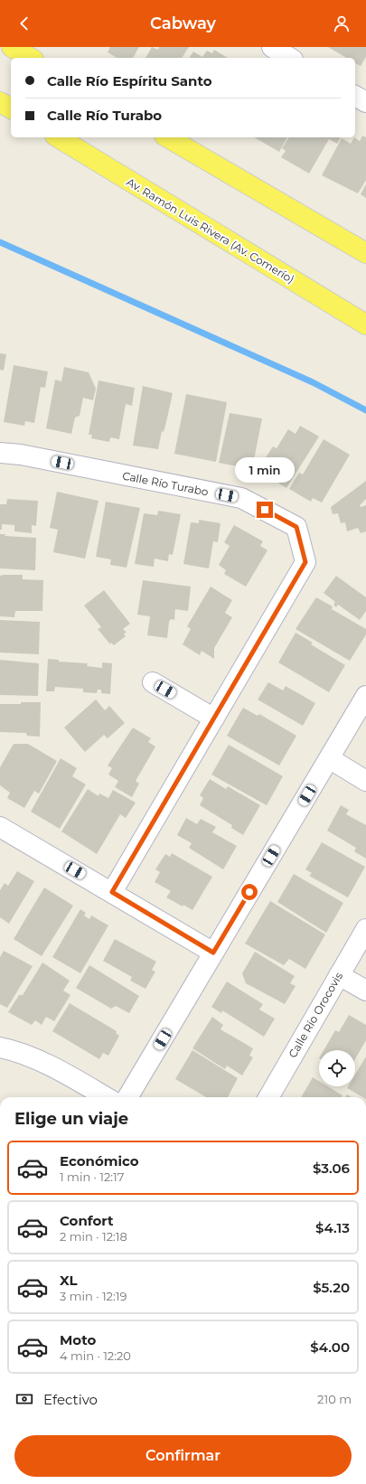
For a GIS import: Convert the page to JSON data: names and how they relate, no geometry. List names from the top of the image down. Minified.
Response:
{"streets":{"main road":["Av. Ramón Luis Rivera (Av. Comerío)"],"street":["Calle Río Turabo","Calle Río Orocovis"]},"page":{"header":"Cabway","banner":["Calle Río Espíritu Santo","Calle Río Turabo"],"bubble":"1 min","heading":"Elige un viaje","list":[{"name":"Económico","note":"1 min · 12:17","value":"$3.06"},{"name":"Confort","note":"2 min · 12:18","value":"$4.13"},{"name":"XL","note":"3 min · 12:19","value":"$5.20"},{"name":"Moto","note":"4 min · 12:20","value":"$4.00"}],"pay":["Efectivo","210 m"],"buttons":"Confirmar"}}
